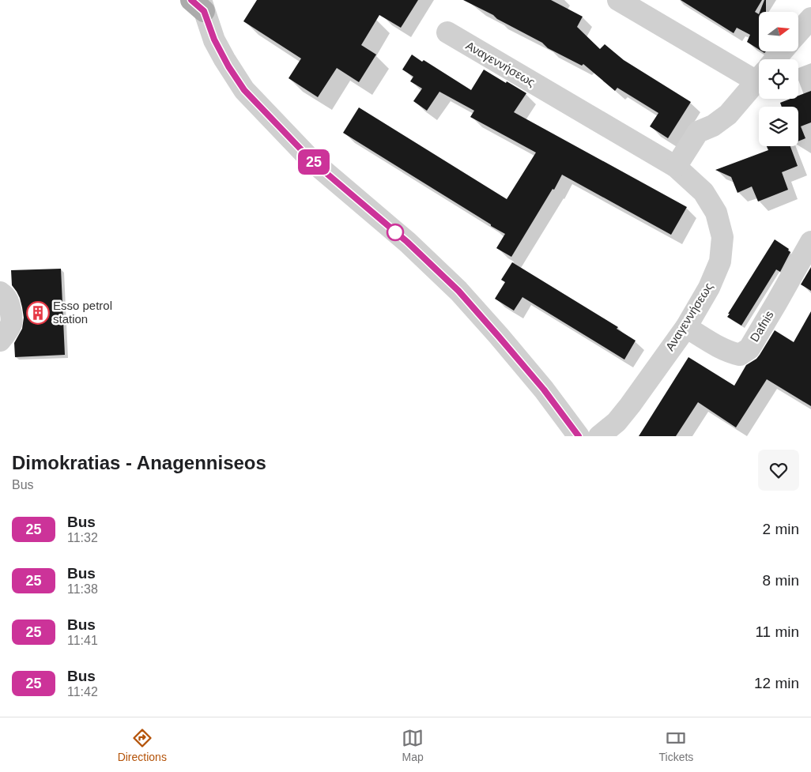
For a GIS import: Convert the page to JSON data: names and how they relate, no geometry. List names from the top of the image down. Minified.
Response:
{"streets":{"street":["Αναγεννήσεως","Dafnis"]},"crossings":[["Αναγεννήσεως","Dafnis"]],"places":{"building":["Esso petrol station"]},"lines":["bus line 25"],"north":"right","page":{"on_map":"25","heading":["Dimokratias - Anagenniseos","Bus"],"list":[{"mark":"25","name":"Bus","note":"11:32","value":"2 min"},{"mark":"25","name":"Bus","note":"11:38","value":"8 min"},{"mark":"25","name":"Bus","note":"11:41","value":"11 min"},{"mark":"25","name":"Bus","note":"11:42","value":"12 min"}],"tabs":["Directions","Map","Tickets"]}}
